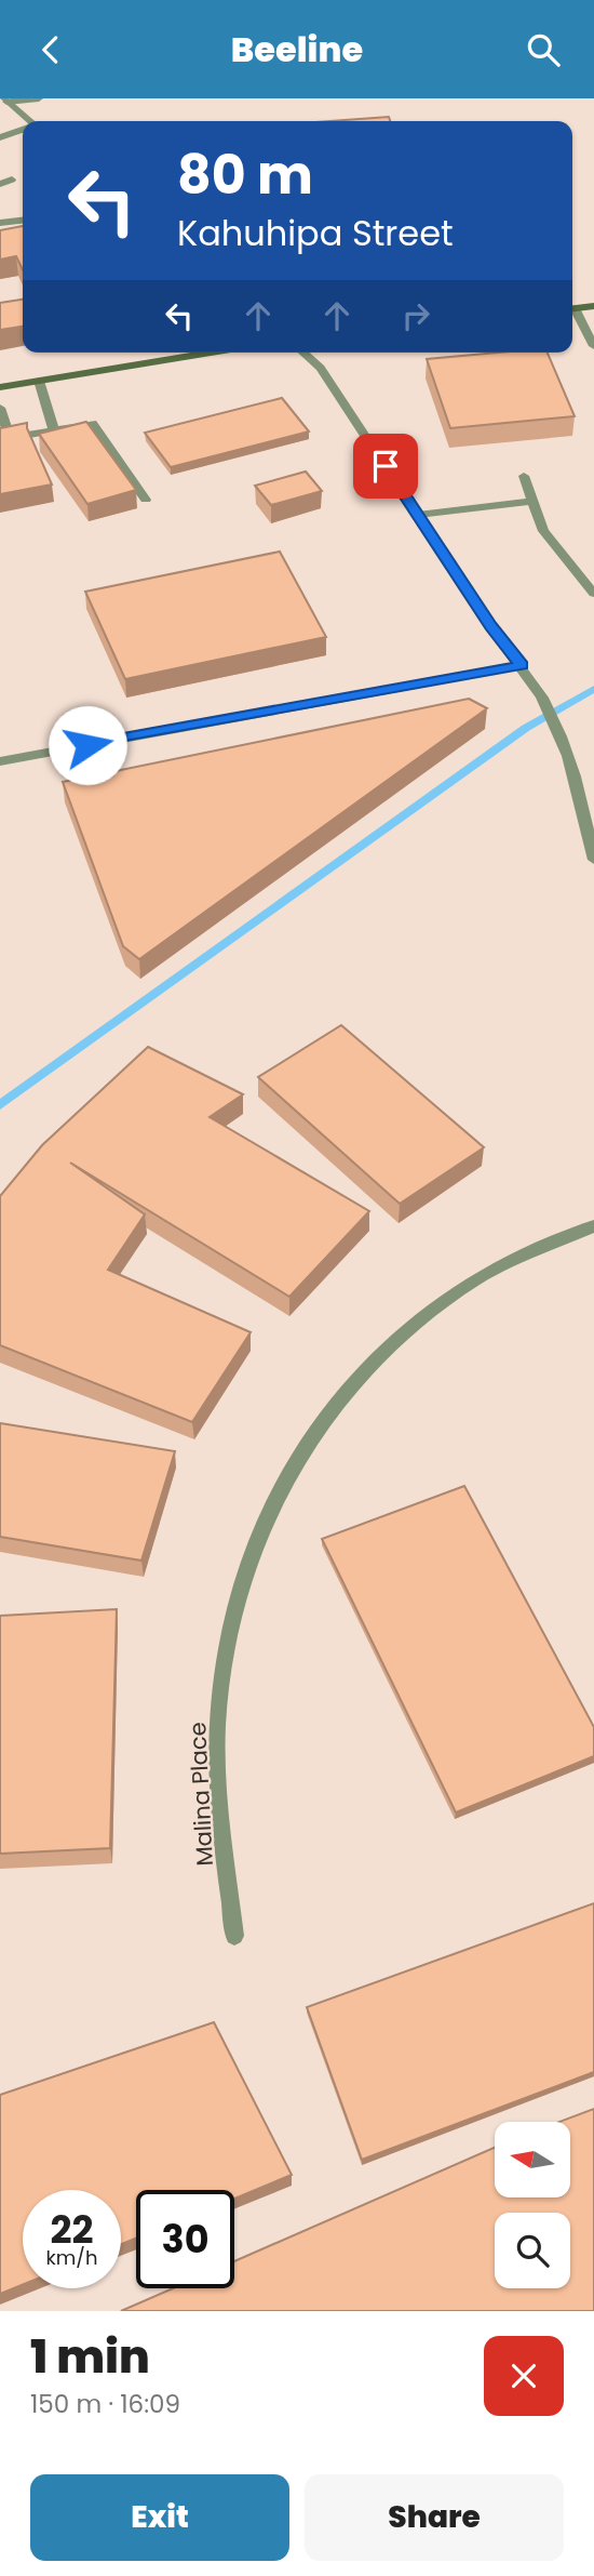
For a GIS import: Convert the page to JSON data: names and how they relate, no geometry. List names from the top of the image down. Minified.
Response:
{"streets":{"street":["Malina Place"]},"north":"left","page":{"header":"Beeline","turn":["80 m","Kahuhipa Street"],"speed":"22 km/h","limit":"30","heading":["1 min","150 m · 16:09"],"buttons":["Exit","Share"]}}
